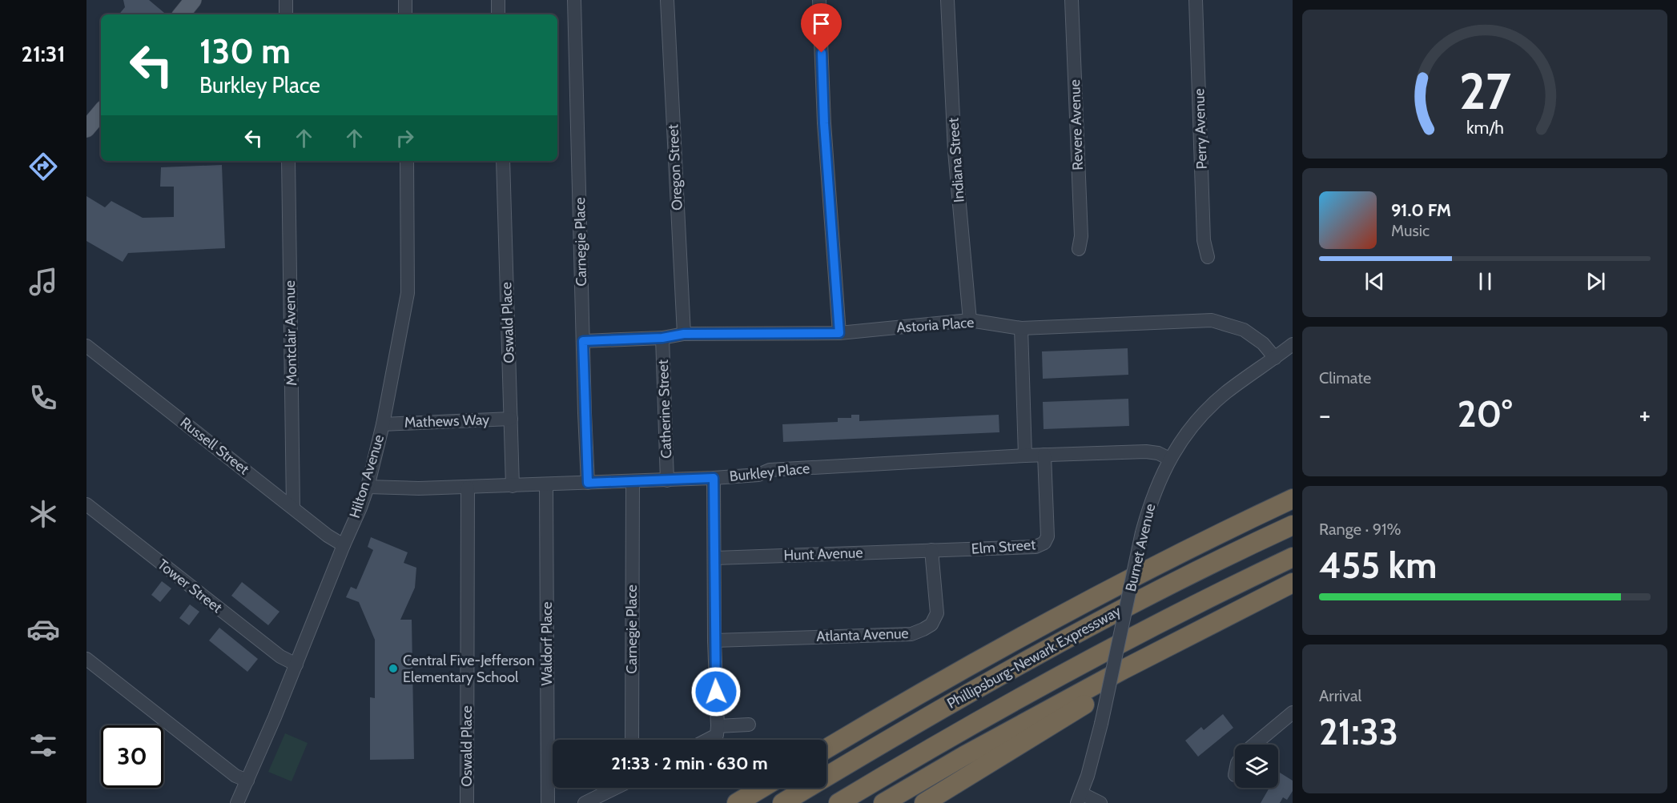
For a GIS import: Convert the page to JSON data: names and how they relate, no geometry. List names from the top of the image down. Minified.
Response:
{"streets":{"highway":["Phillipsburg-Newark Expressway"],"street":["Revere Avenue","Perry Avenue","Indiana Street","Oregon Street","Carnegie Place","Oswald Place","Astoria Place","Montclair Avenue","Catherine Street","Mathews Way","Russell Street","Burkley Place","Hilton Avenue","Elm Street","Burnet Avenue","Hunt Avenue","Tower Street","Atlanta Avenue","Waldorf Place"]},"crossings":[["Indiana Street","Astoria Place"],["Oregon Street","Astoria Place"],["Carnegie Place","Astoria Place"],["Carnegie Place","Burkley Place"],["Oswald Place","Mathews Way"],["Oswald Place","Burkley Place"],["Astoria Place","Catherine Street"],["Astoria Place","Burnet Avenue"],["Montclair Avenue","Russell Street"],["Catherine Street","Burkley Place"],["Mathews Way","Hilton Avenue"],["Russell Street","Hilton Avenue"],["Burkley Place","Hilton Avenue"],["Burkley Place","Elm Street"],["Burkley Place","Burnet Avenue"],["Burkley Place","Waldorf Place"],["Hilton Avenue","Tower Street"],["Elm Street","Hunt Avenue"],["Elm Street","Atlanta Avenue"],["Hunt Avenue","Atlanta Avenue"]],"places":["Central Five-Jefferson Elementary School"],"page":{"tabs":"21:31","turn":["130 m","Burkley Place"],"song":["91.0 FM","Music"],"tile":["Climate",["Range · 91%","455 km"],["Arrival","21:33"]],"heat":["−","20°","+"],"limit":"30","trip":"21:33 · 2 min · 630 m","gauge":["27","km/h"]}}
